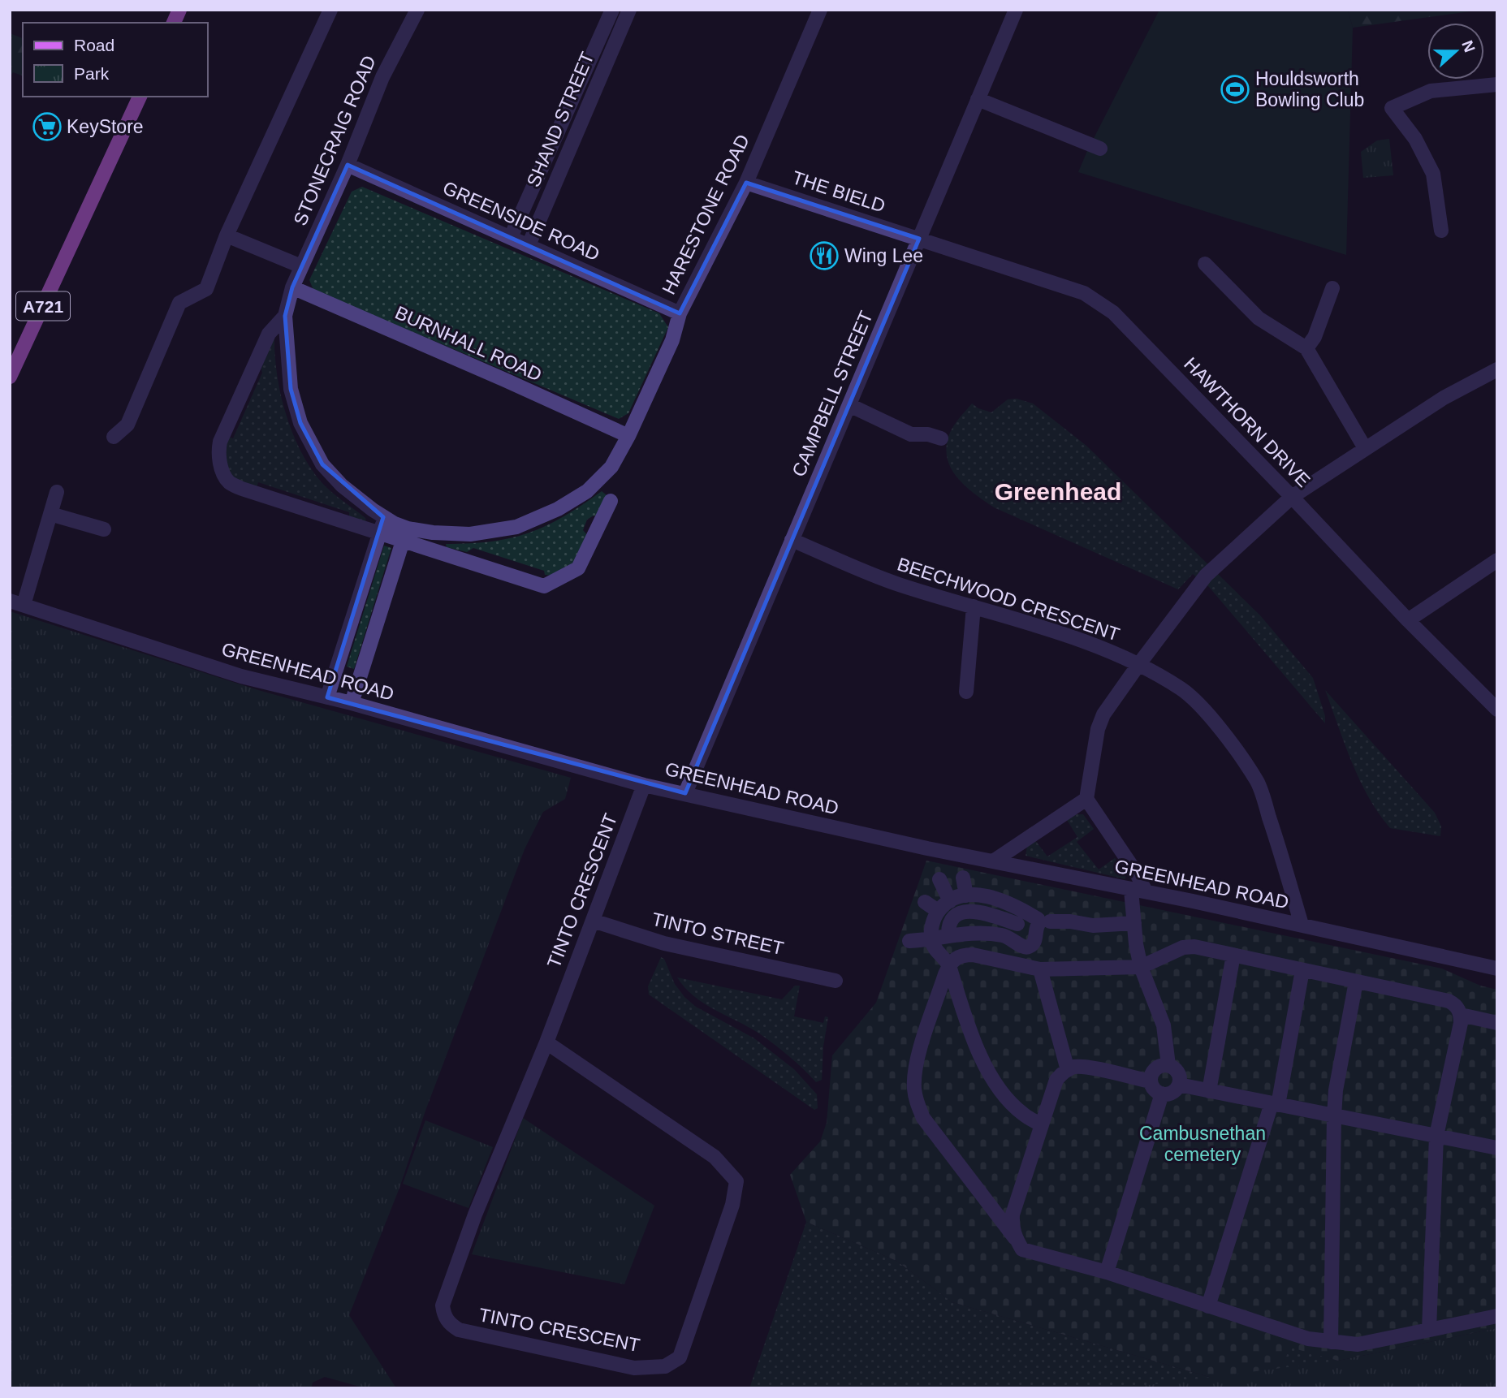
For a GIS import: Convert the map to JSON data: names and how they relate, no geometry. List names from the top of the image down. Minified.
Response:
{"streets":{"main road":["A721"],"street":["SHAND STREET","STONECRAIG ROAD","THE BIELD","HARESTONE ROAD","GREENSIDE ROAD","BURNHALL ROAD","CAMPBELL STREET","HAWTHORN DRIVE","BEECHWOOD CRESCENT","GREENHEAD ROAD","TINTO CRESCENT","TINTO STREET"]},"crossings":[["SHAND STREET","GREENSIDE ROAD"],["STONECRAIG ROAD","GREENSIDE ROAD"],["STONECRAIG ROAD","BURNHALL ROAD"],["THE BIELD","HARESTONE ROAD"],["THE BIELD","CAMPBELL STREET"],["THE BIELD","HAWTHORN DRIVE"],["HARESTONE ROAD","GREENSIDE ROAD"],["HARESTONE ROAD","BURNHALL ROAD"],["CAMPBELL STREET","HAWTHORN DRIVE"],["CAMPBELL STREET","BEECHWOOD CRESCENT"],["CAMPBELL STREET","GREENHEAD ROAD"],["BEECHWOOD CRESCENT","GREENHEAD ROAD"],["GREENHEAD ROAD","TINTO CRESCENT"],["TINTO CRESCENT","TINTO STREET"]],"districts":["Greenhead"],"parks":["Cambusnethan cemetery"],"places":{"sports":["Houldsworth Bowling Club"],"supermarket":["KeyStore"],"restaurant":["Wing Lee"]},"legend":["Road","Park"],"north":"right"}
